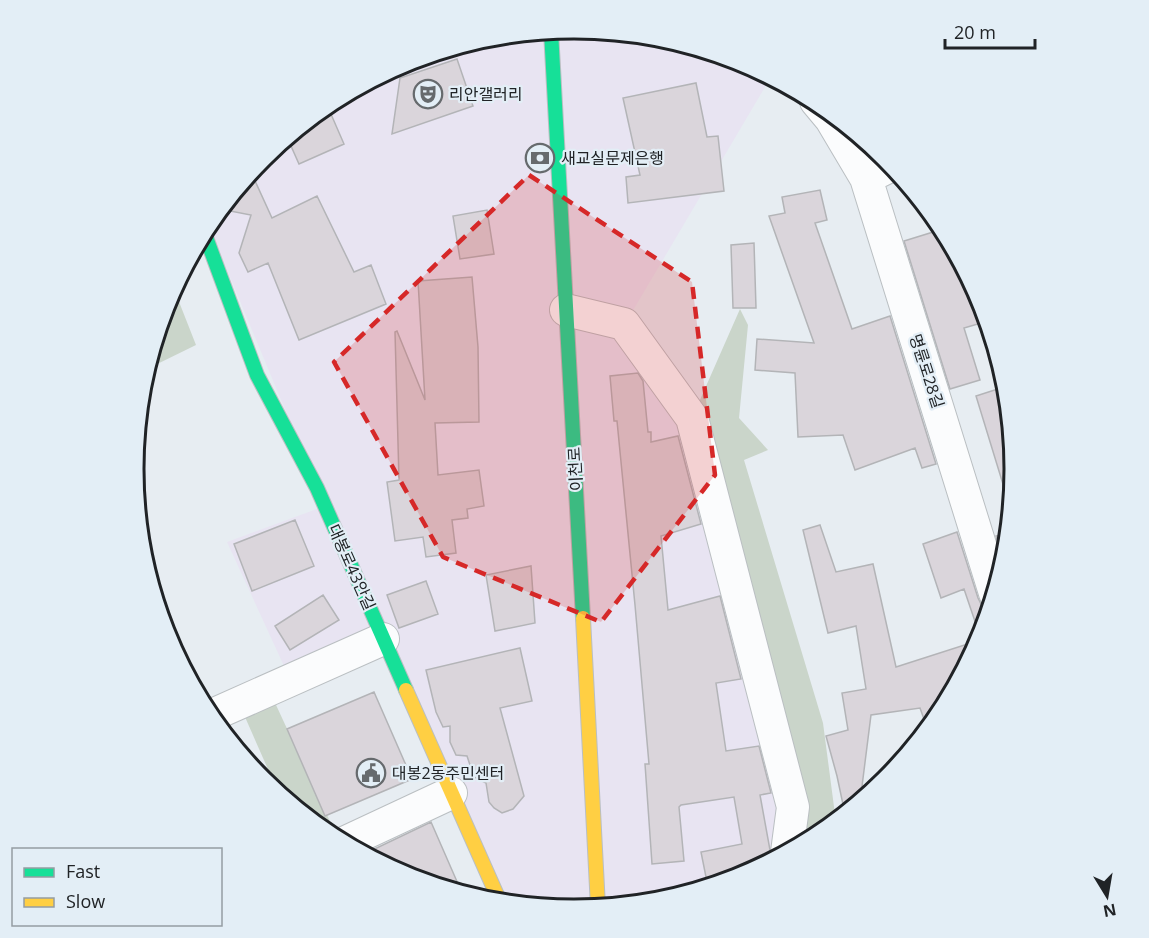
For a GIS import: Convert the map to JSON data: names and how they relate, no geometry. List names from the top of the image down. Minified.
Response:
{"streets":{"main road":["이천로","대봉로43안길"],"street":["명륜로28길"]},"places":{"theatre":["리안갤러리"],"bank":["새교실문제은행"],"public building":["대봉2동주민센터"]},"legend":["Fast","Slow"],"scale_bar":"20 m","north":"bottom"}
